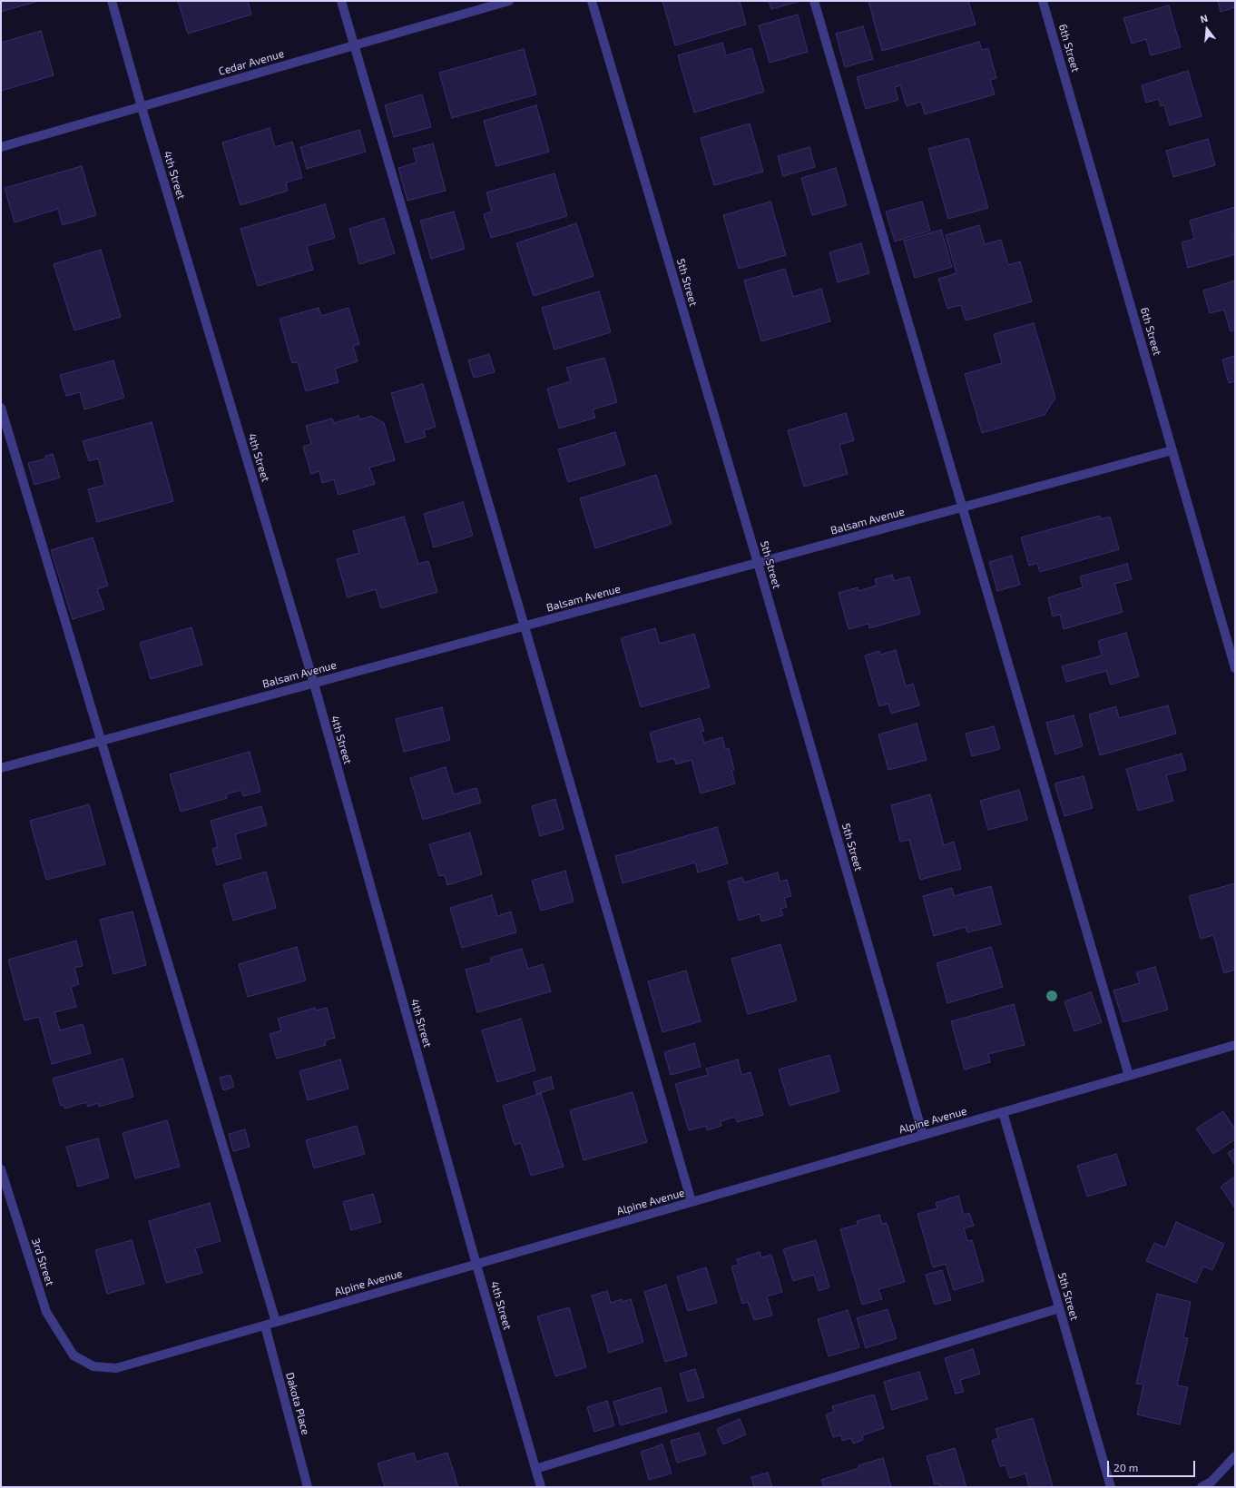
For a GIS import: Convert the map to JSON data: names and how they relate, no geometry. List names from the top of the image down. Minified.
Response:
{"streets":{"street":["6th Street","Cedar Avenue","4th Street","5th Street","Balsam Avenue","Alpine Avenue","3rd Street","Dakota Place"]},"crossings":[["6th Street","Balsam Avenue"],["Cedar Avenue","4th Street"],["4th Street","Balsam Avenue"],["4th Street","Alpine Avenue"],["5th Street","Balsam Avenue"],["5th Street","Alpine Avenue"],["Alpine Avenue","3rd Street"],["Alpine Avenue","Dakota Place"]],"scale_bar":"20 m","north":"top"}
